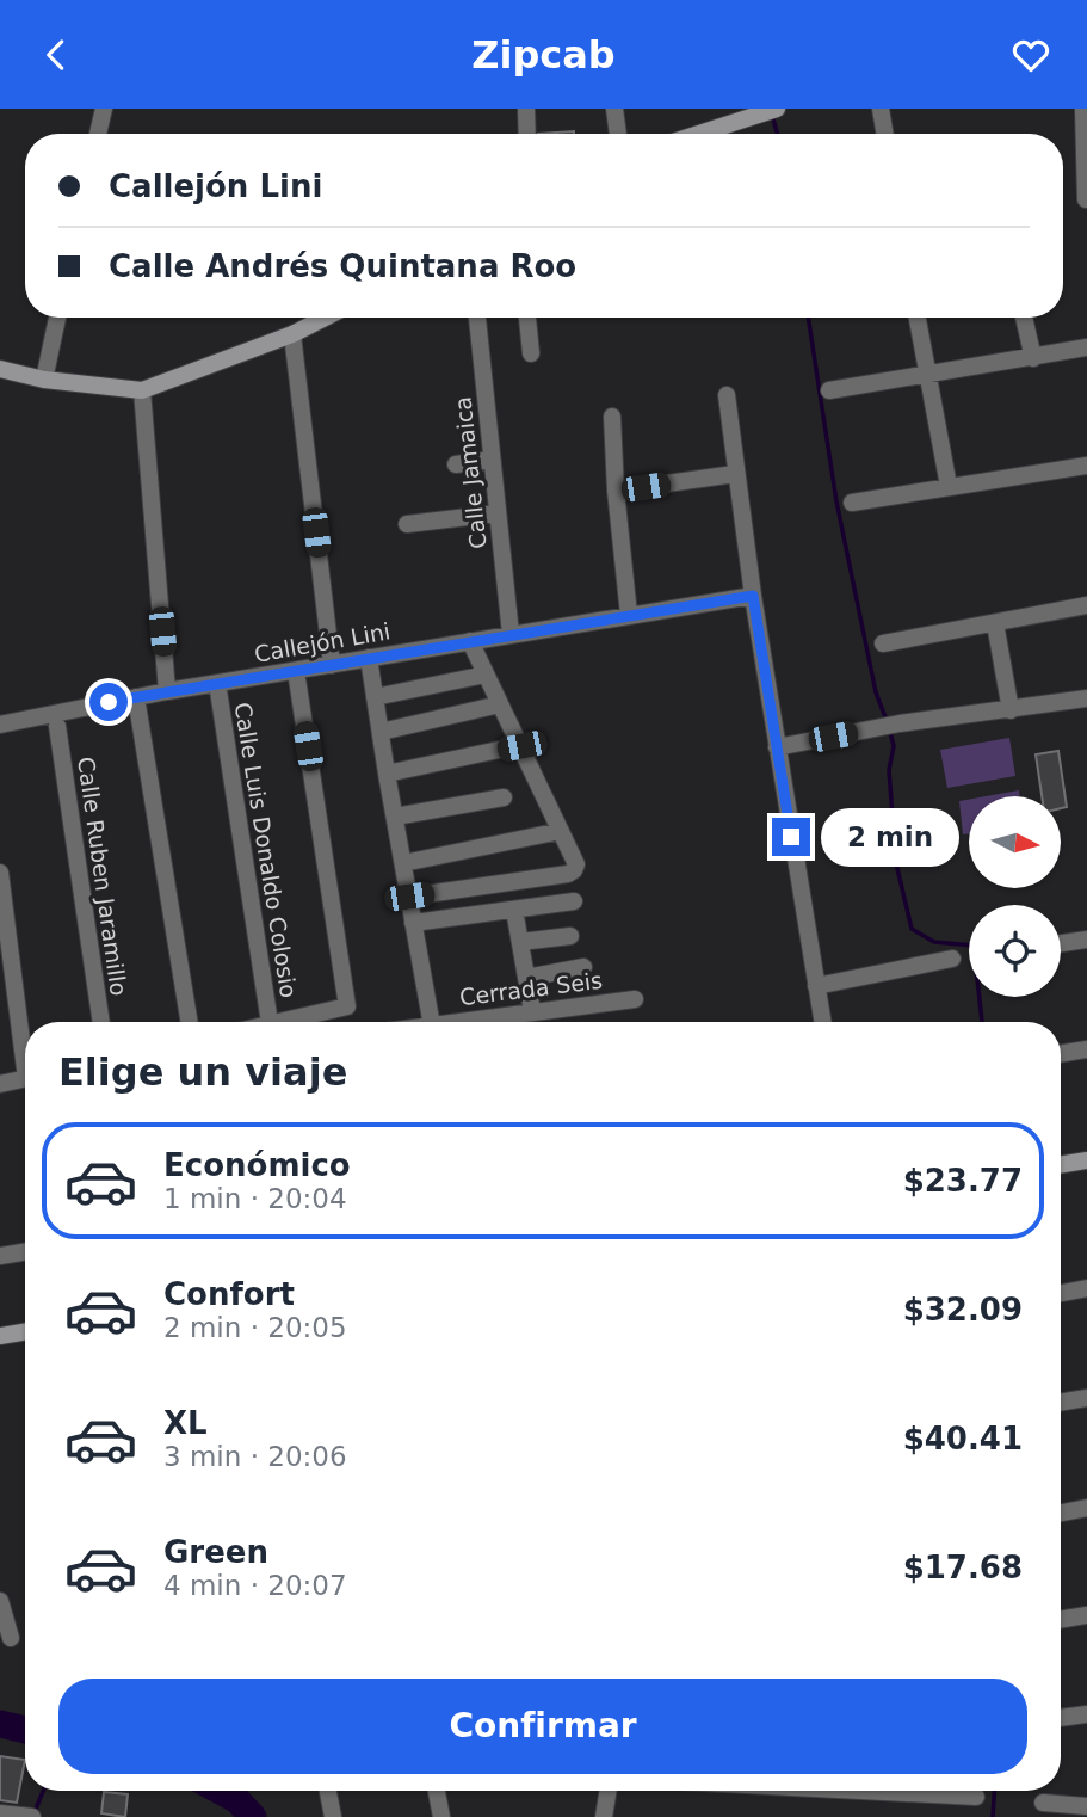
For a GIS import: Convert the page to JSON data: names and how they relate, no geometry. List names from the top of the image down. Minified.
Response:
{"streets":{"street":["Calle Jamaica","Callejón Lini","Calle Luis Donaldo Colosio","Calle Ruben Jaramillo","Cerrada Seis"]},"crossings":[["Calle Jamaica","Callejón Lini"],["Callejón Lini","Calle Luis Donaldo Colosio"]],"north":"right","page":{"header":"Zipcab","banner":["Callejón Lini","Calle Andrés Quintana Roo"],"bubble":"2 min","heading":"Elige un viaje","list":[{"name":"Económico","note":"1 min · 20:04","value":"$23.77"},{"name":"Confort","note":"2 min · 20:05","value":"$32.09"},{"name":"XL","note":"3 min · 20:06","value":"$40.41"},{"name":"Green","note":"4 min · 20:07","value":"$17.68"}],"buttons":"Confirmar"}}
